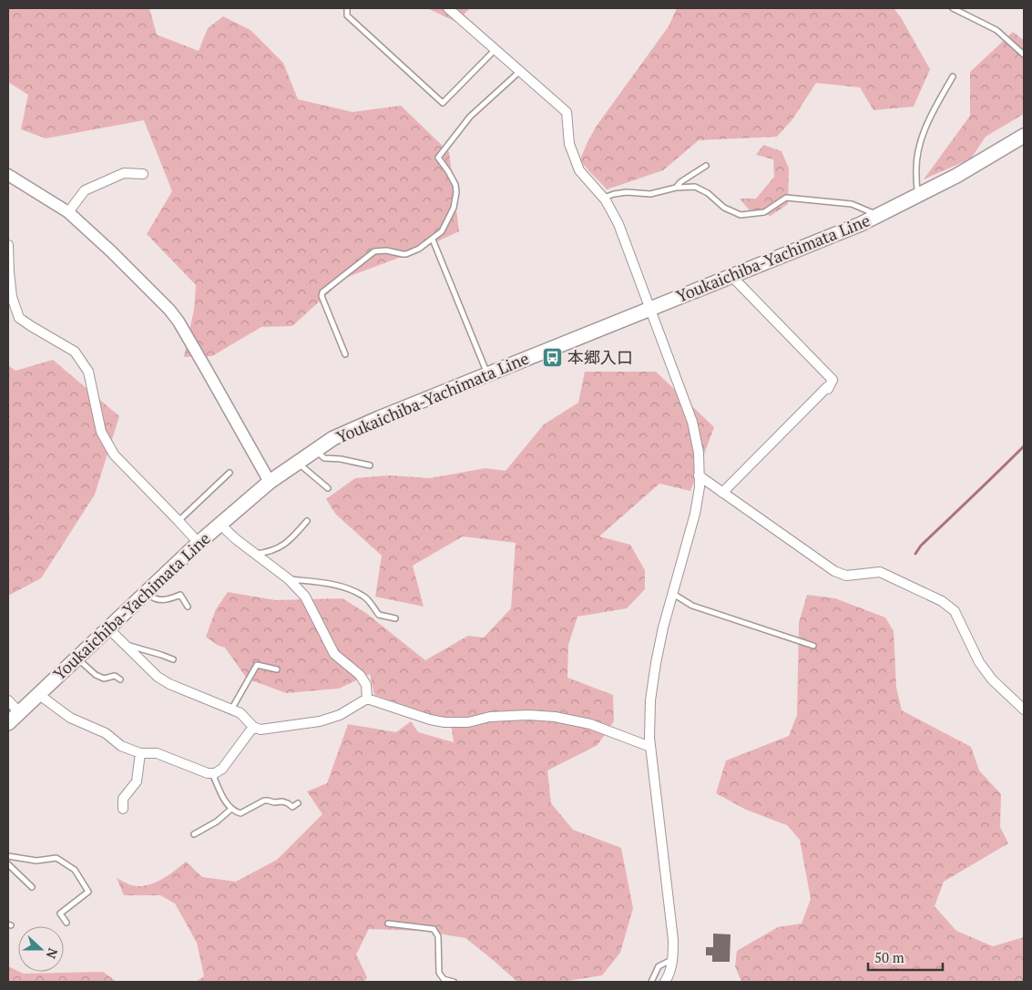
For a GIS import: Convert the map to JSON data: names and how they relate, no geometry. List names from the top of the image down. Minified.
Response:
{"streets":{"main road":["Youkaichiba-Yachimata Line"]},"places":{"bus stop":["本郷入口"]},"scale_bar":"50 m","north":"right"}
